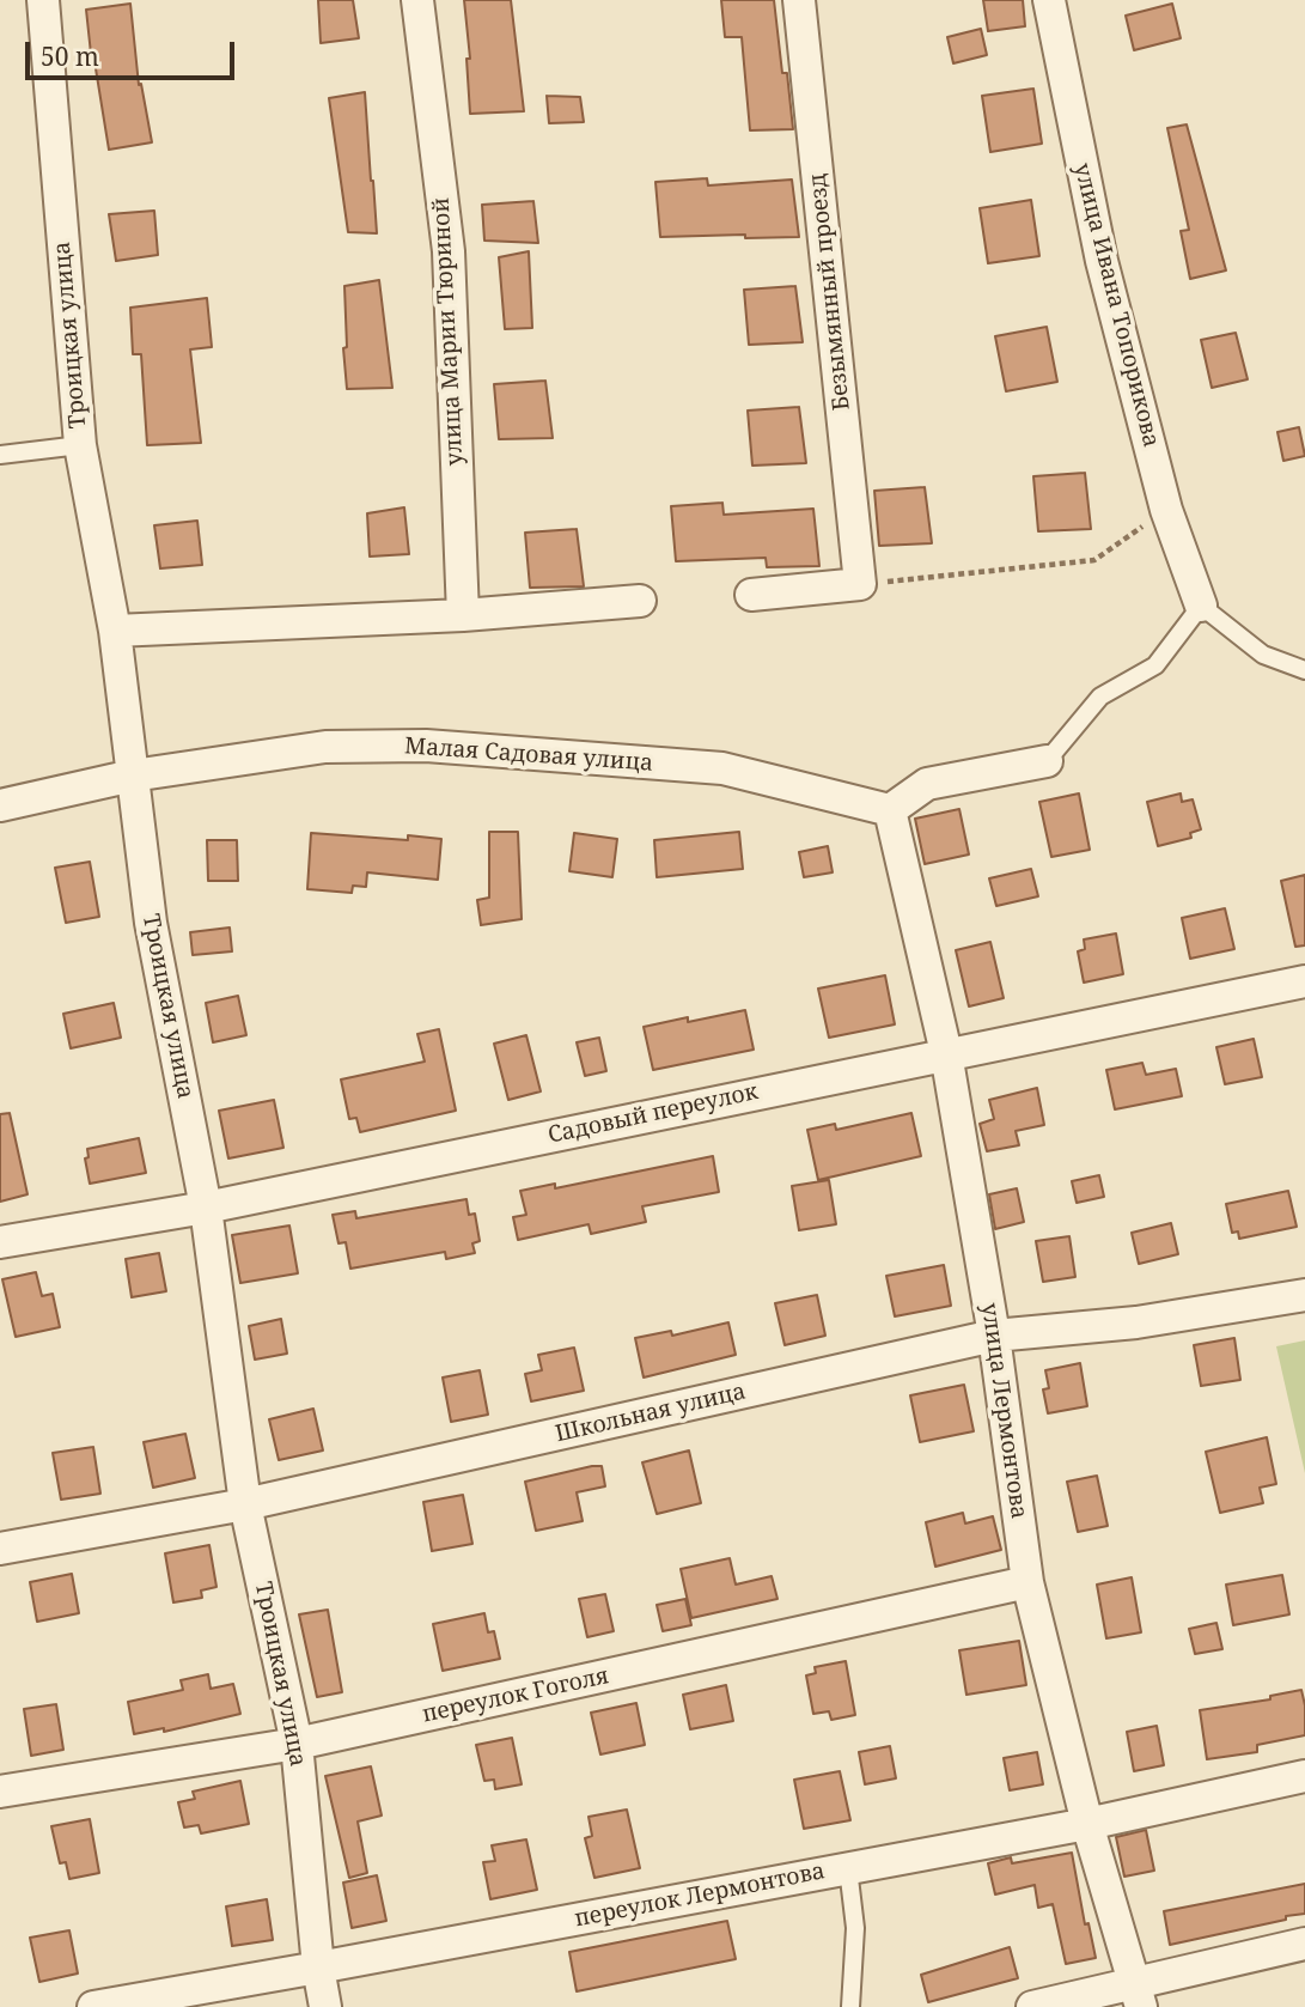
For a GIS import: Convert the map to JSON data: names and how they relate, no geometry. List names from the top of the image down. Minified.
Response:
{"streets":{"street":["Безымянный проезд","улица Ивана Топорикова","улица Марии Тюриной","Троицкая улица","Малая Садовая улица","Садовый переулок","улица Лермонтова","Школьная улица","переулок Гоголя","переулок Лермонтова"]},"crossings":[["Троицкая улица","Малая Садовая улица"],["Троицкая улица","Садовый переулок"],["Троицкая улица","Школьная улица"],["Троицкая улица","переулок Гоголя"],["Троицкая улица","переулок Лермонтова"],["Малая Садовая улица","улица Лермонтова"],["Садовый переулок","улица Лермонтова"],["улица Лермонтова","Школьная улица"],["улица Лермонтова","переулок Гоголя"],["улица Лермонтова","переулок Лермонтова"]],"scale_bar":"50 m"}
